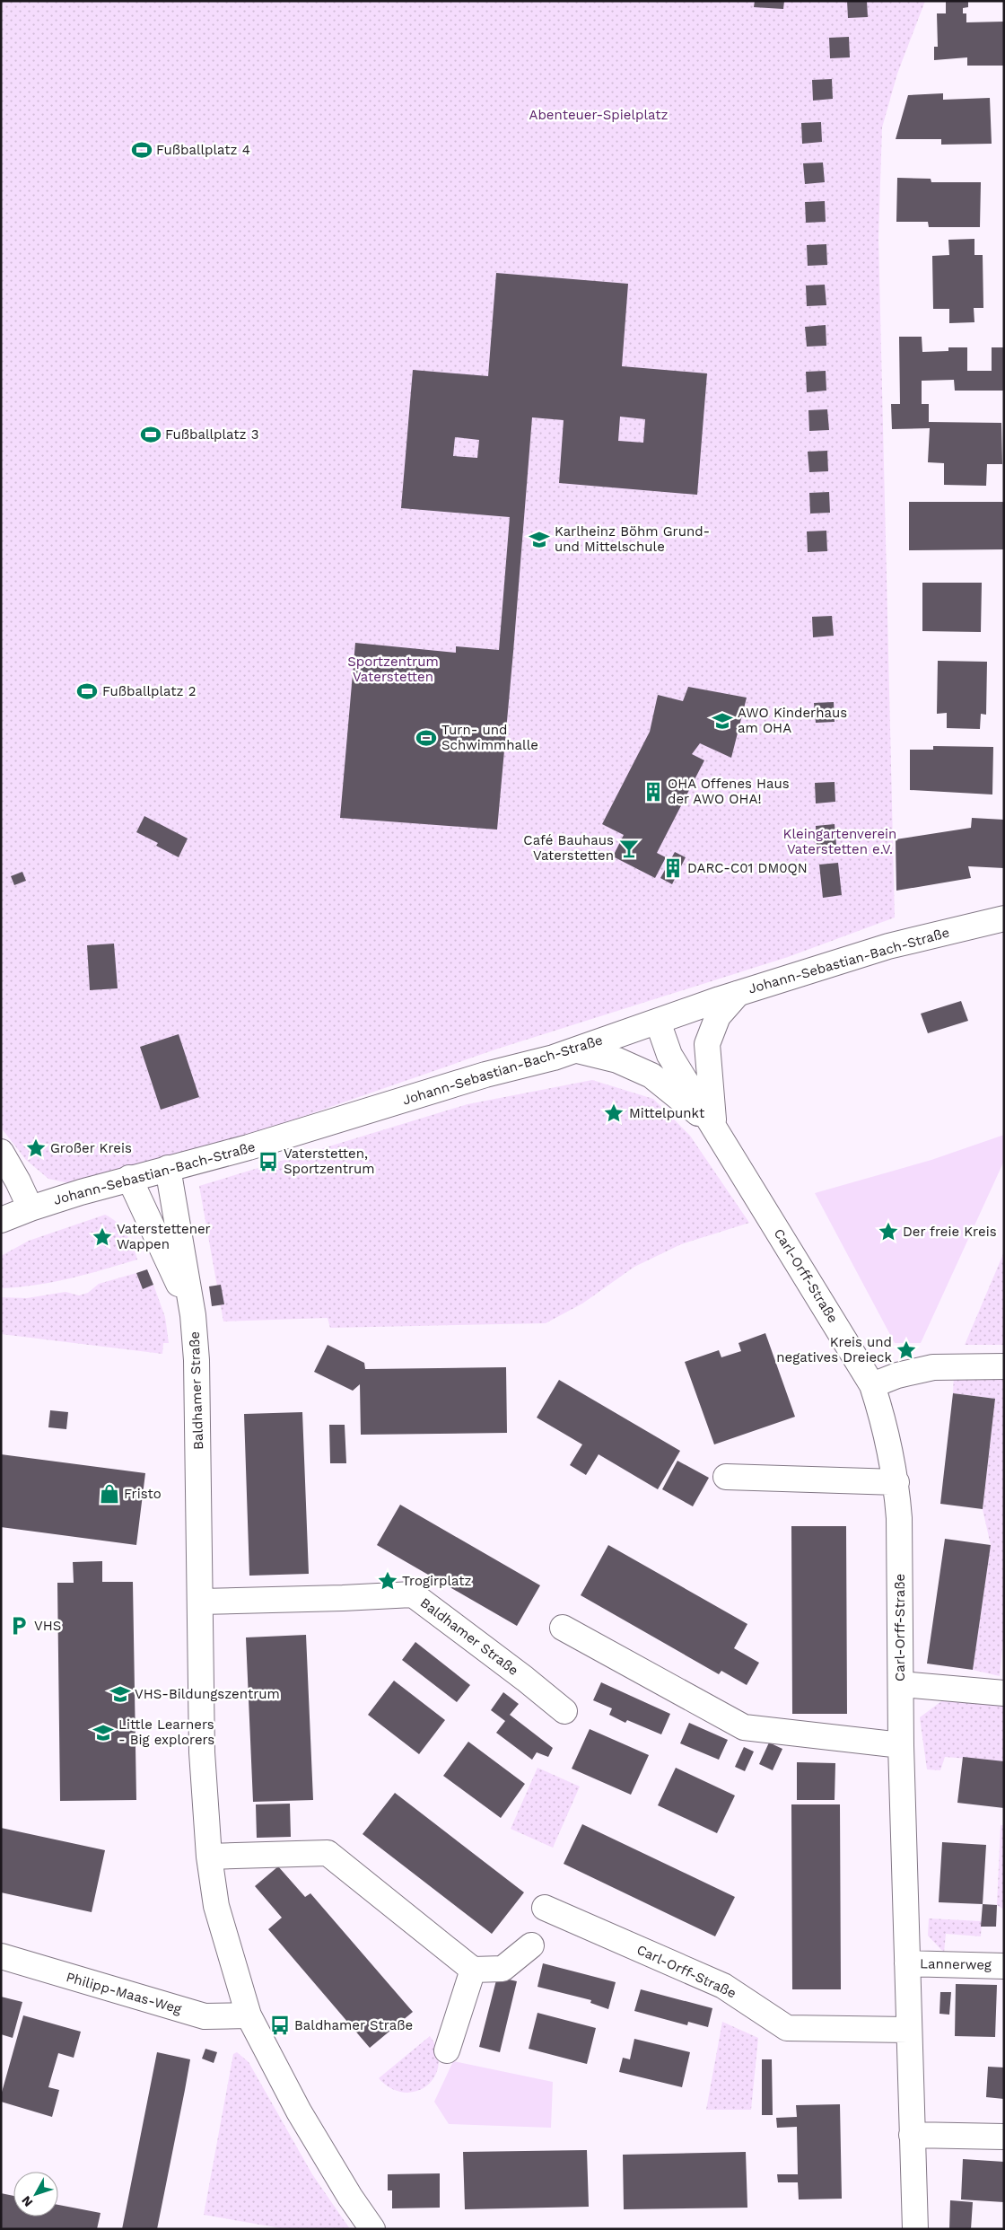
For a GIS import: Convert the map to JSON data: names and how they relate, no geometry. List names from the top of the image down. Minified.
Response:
{"streets":{"street":["Johann-Sebastian-Bach-Straße","Carl-Orff-Straße","Baldhamer Straße","Lannerweg","Philipp-Maas-Weg"]},"crossings":[["Johann-Sebastian-Bach-Straße","Carl-Orff-Straße"],["Johann-Sebastian-Bach-Straße","Baldhamer Straße"],["Carl-Orff-Straße","Lannerweg"],["Baldhamer Straße","Philipp-Maas-Weg"]],"parks":["Abenteuer-Spielplatz","Sportzentrum Vaterstetten","Kleingartenverein Vaterstetten e.V."],"places":{"sports":["Fußballplatz 4","Fußballplatz 3","Fußballplatz 2","Turn- und Schwimmhalle"],"school or university":["Karlheinz Böhm Grund- und Mittelschule","AWO Kinderhaus am OHA","VHS-Bildungszentrum","Little Learners - Big explorers"],"building":["OHA Offenes Haus der AWO OHA!","DARC-C01 DM0QN"],"bar":["Café Bauhaus Vaterstetten"],"place":["Mittelpunkt","Großer Kreis","Der freie Kreis","Vaterstettener Wappen","Kreis und negatives Dreieck","Trogirplatz"],"bus stop":["Vaterstetten, Sportzentrum","Baldhamer Straße"],"shop":["Fristo"],"parking":["VHS"]},"north":"bottom left"}
